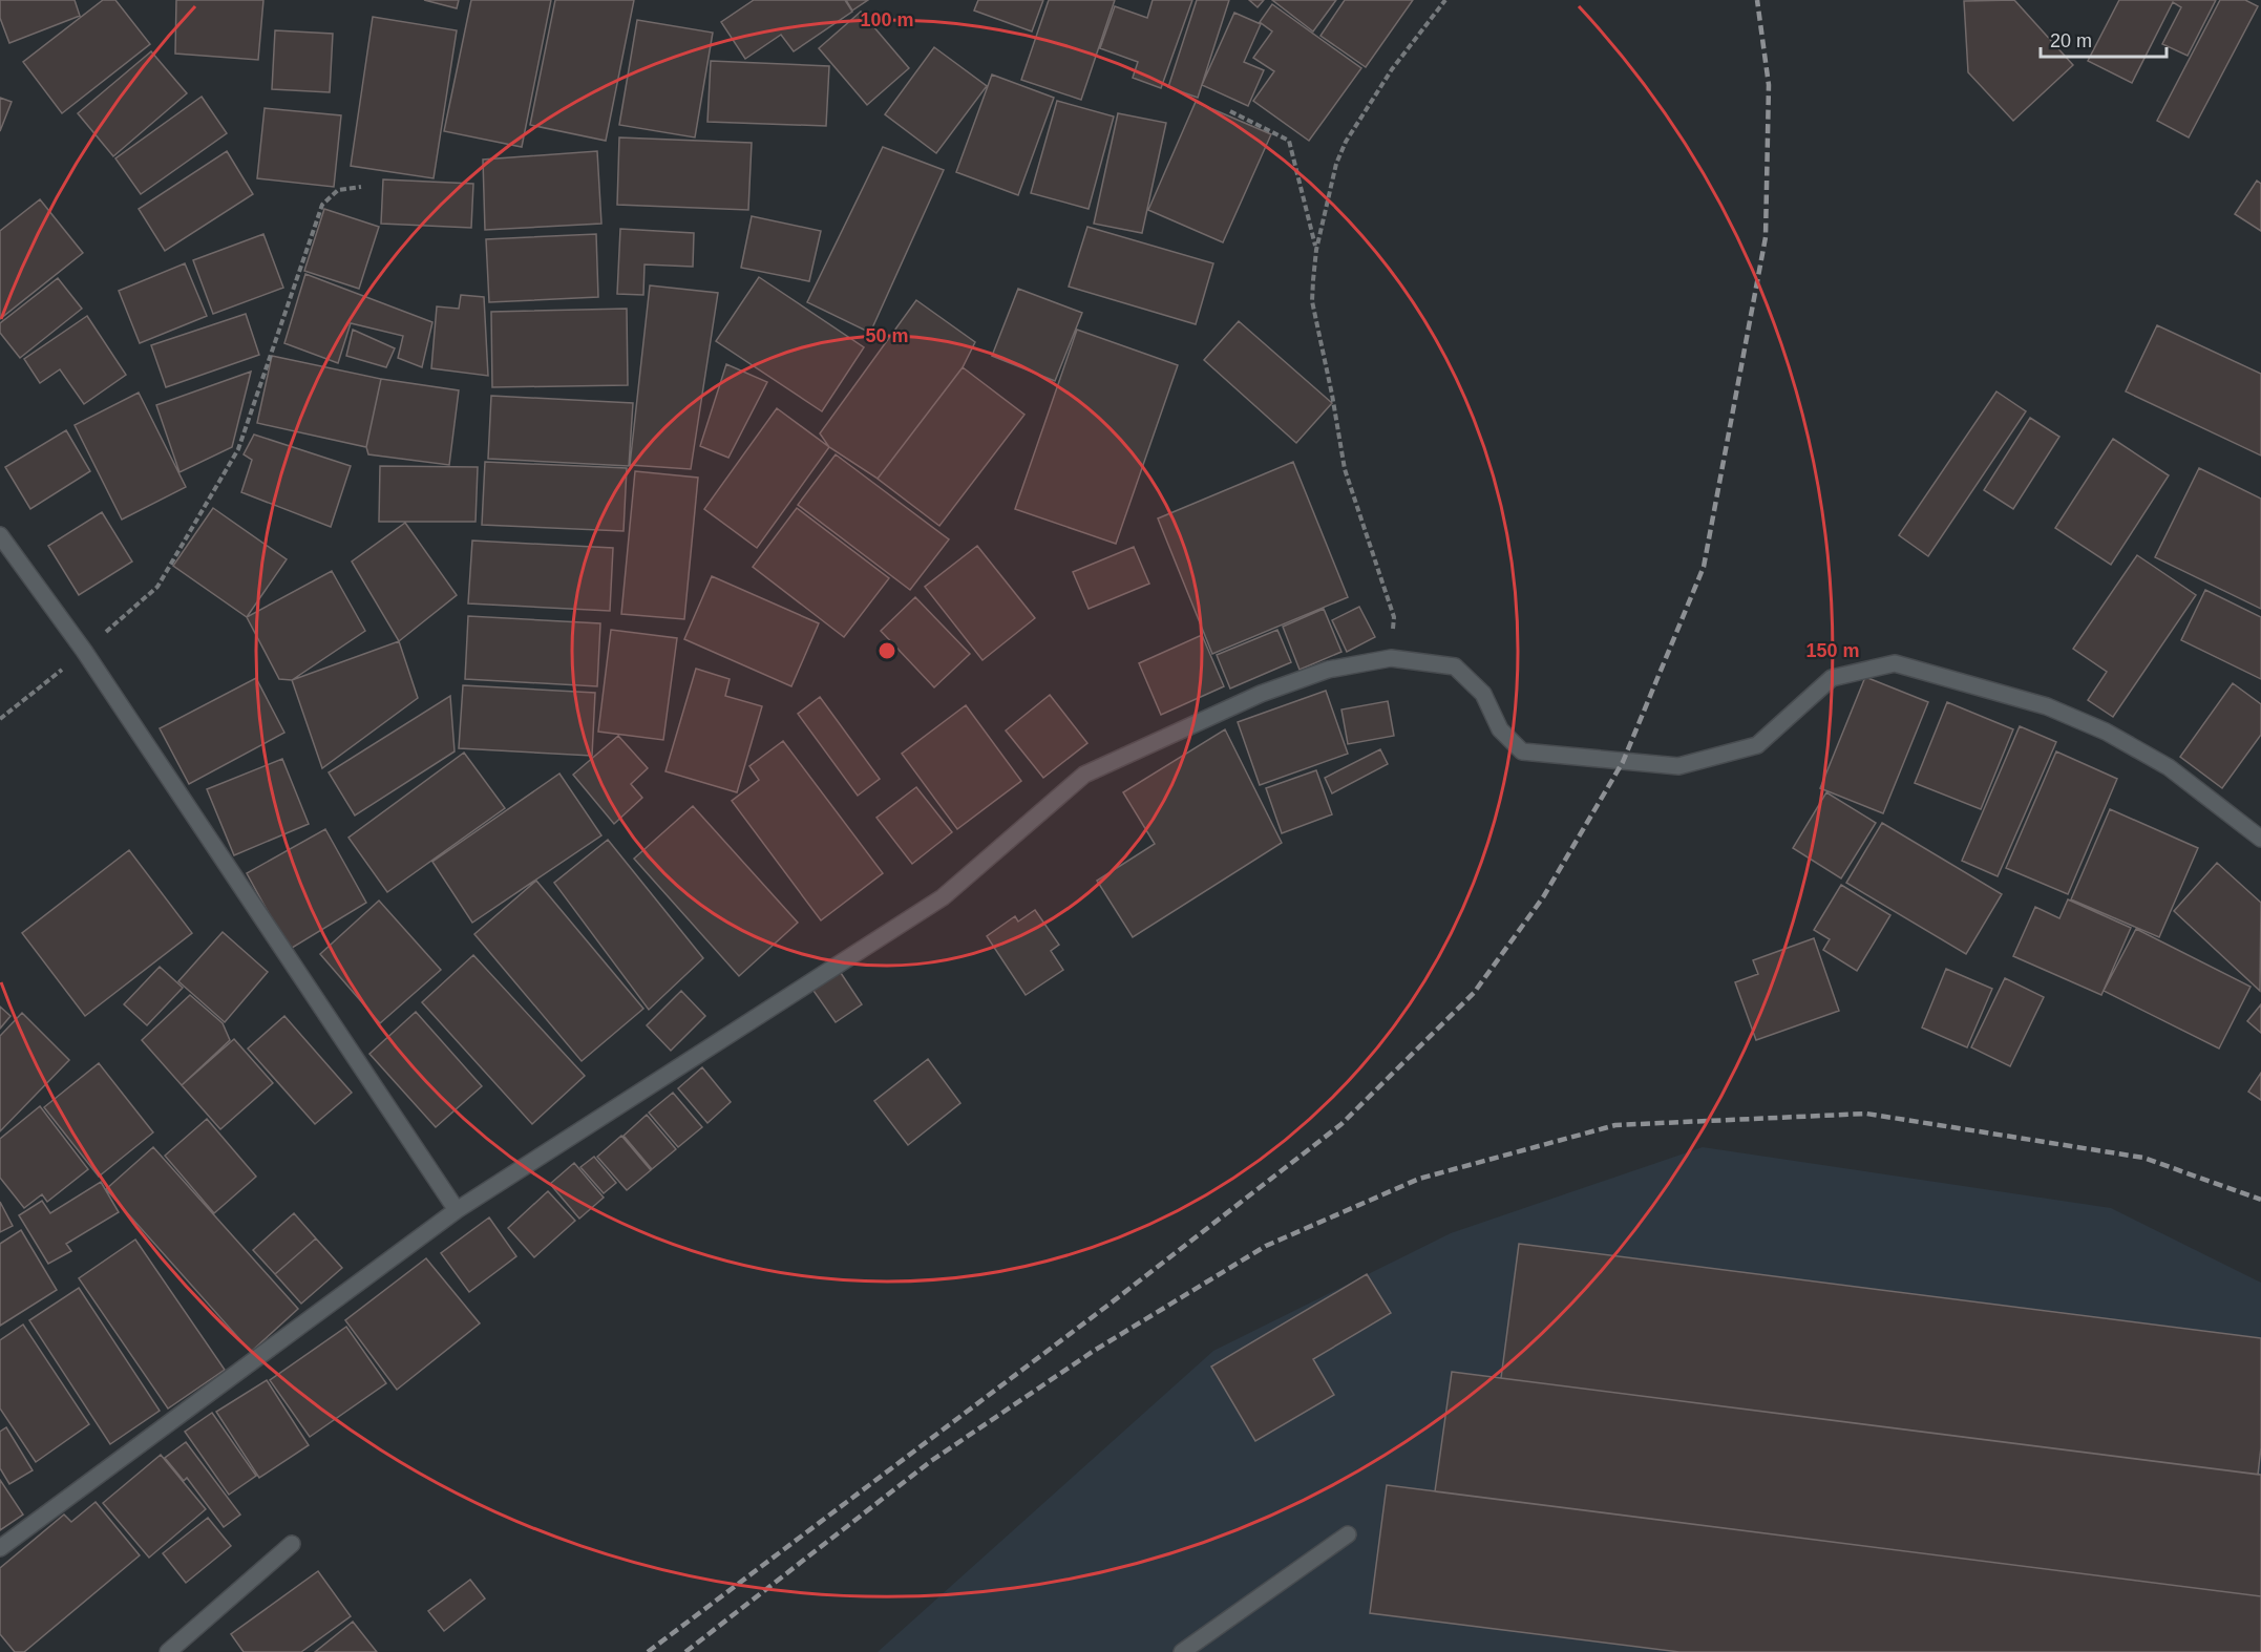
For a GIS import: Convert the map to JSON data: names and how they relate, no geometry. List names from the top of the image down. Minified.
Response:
{"scale_bar":"20 m","rings":["100 m","50 m","150 m"]}
